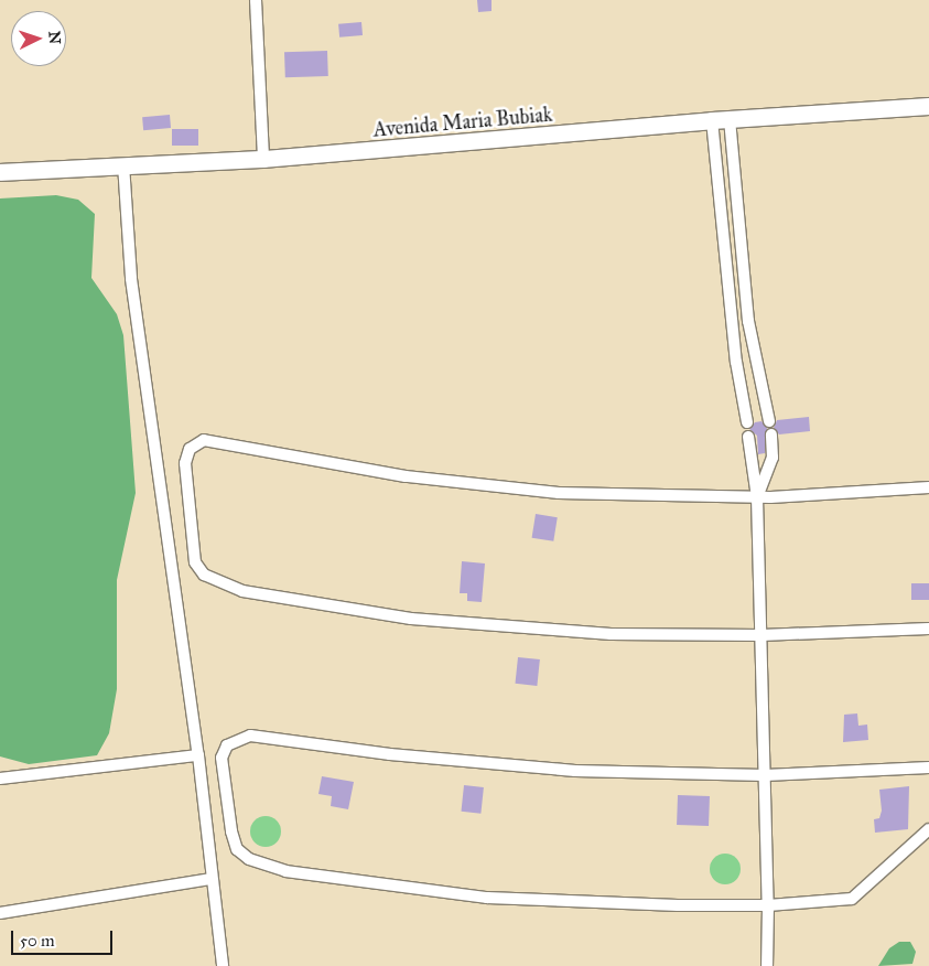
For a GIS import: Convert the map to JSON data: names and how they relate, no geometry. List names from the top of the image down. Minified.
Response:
{"streets":{"street":["Avenida Maria Bubiak"]},"scale_bar":"50 m","north":"right"}
